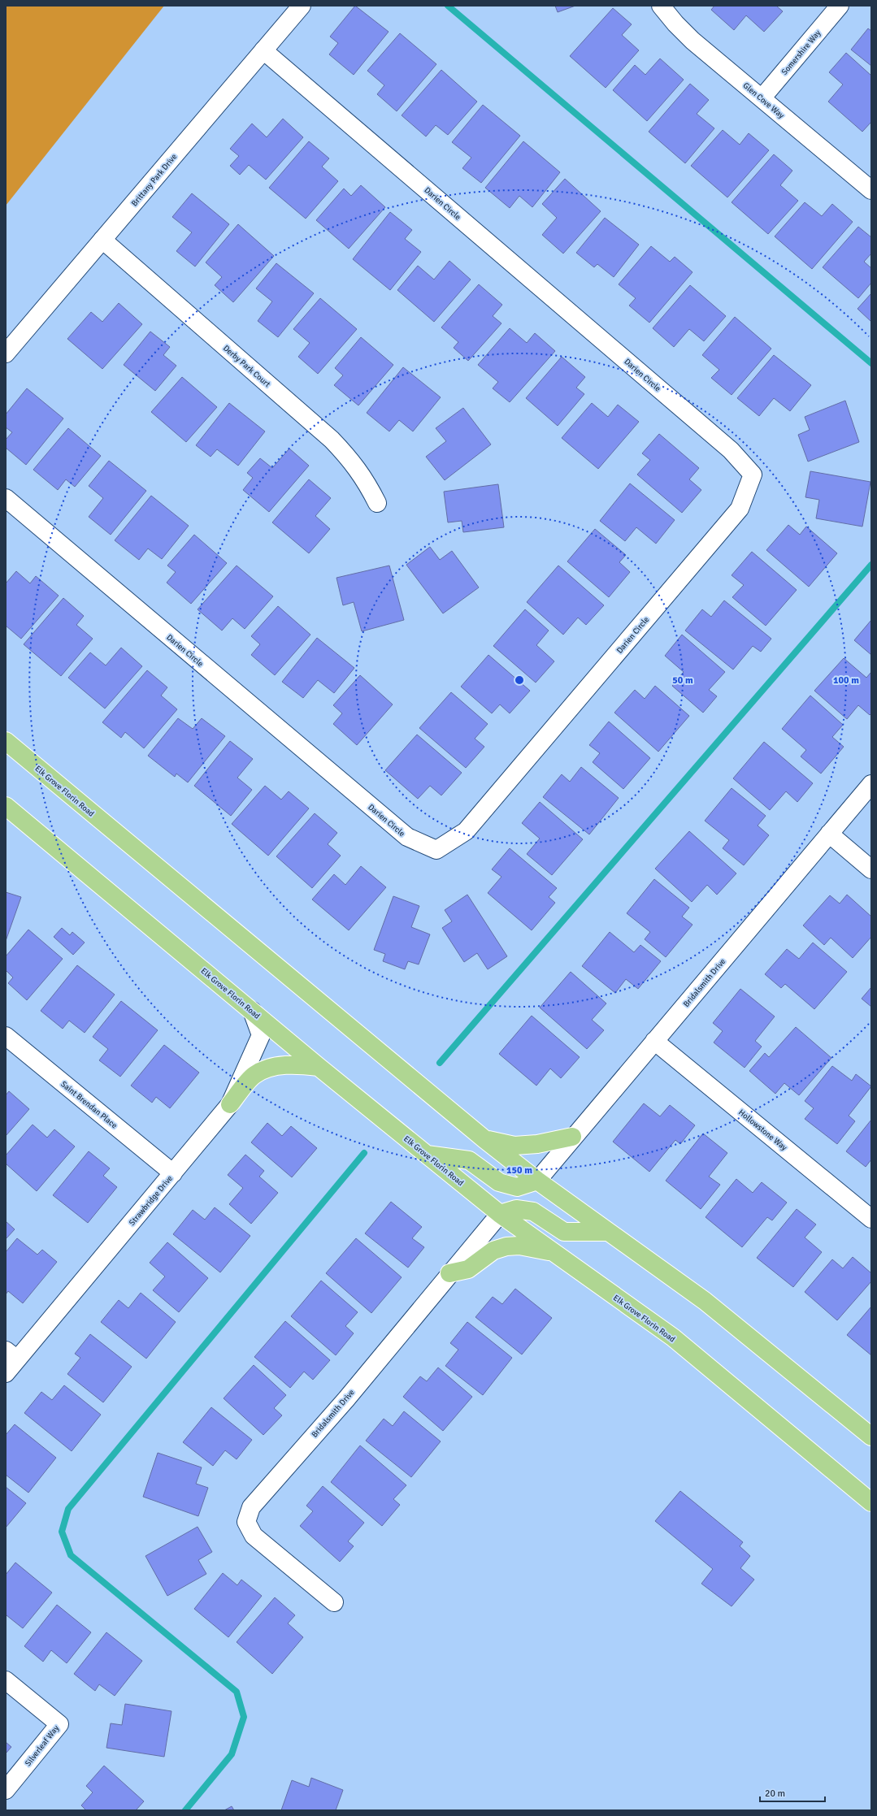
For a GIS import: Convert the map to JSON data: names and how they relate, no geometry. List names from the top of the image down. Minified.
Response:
{"streets":{"main road":["Elk Grove Florin Road"],"street":["Somershire Way","Glen Cove Way","Brittany Park Drive","Darien Circle","Derby Park Court","Bridalsmith Drive","Saint Brendan Place","Hollowstone Way","Strawbridge Drive","Silverleaf Way"]},"crossings":[["Somershire Way","Glen Cove Way"],["Brittany Park Drive","Darien Circle"],["Brittany Park Drive","Derby Park Court"],["Elk Grove Florin Road","Bridalsmith Drive"],["Elk Grove Florin Road","Strawbridge Drive"],["Bridalsmith Drive","Hollowstone Way"],["Saint Brendan Place","Strawbridge Drive"]],"scale_bar":"20 m","rings":["50 m","100 m","150 m"]}
